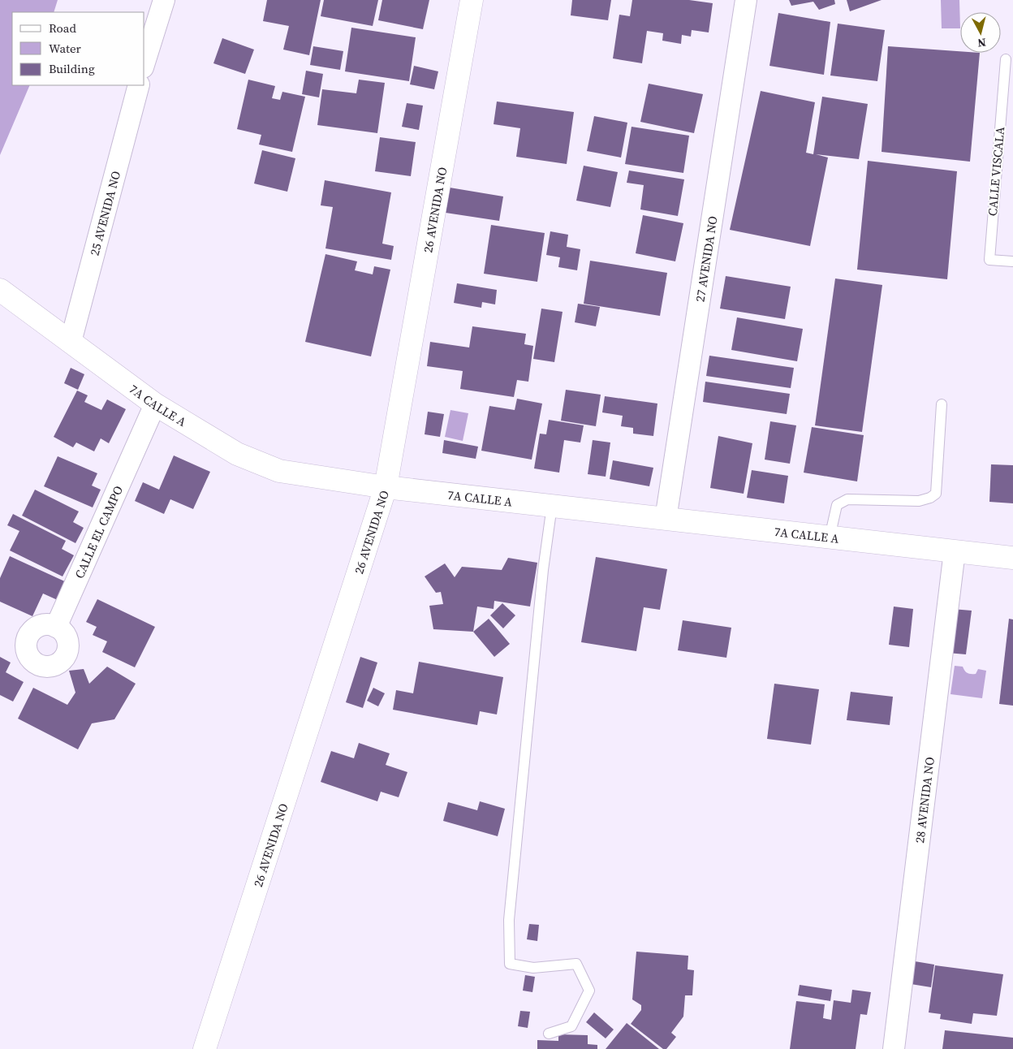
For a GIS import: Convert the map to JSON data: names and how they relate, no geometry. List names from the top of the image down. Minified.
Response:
{"streets":{"street":["26 AVENIDA NO","25 AVENIDA NO","27 AVENIDA NO","7A CALLE A","CALLE EL CAMPO","28 AVENIDA NO"],"lane":["CALLE VISCALA"]},"crossings":[["26 AVENIDA NO","7A CALLE A"],["25 AVENIDA NO","7A CALLE A"],["27 AVENIDA NO","7A CALLE A"],["7A CALLE A","CALLE EL CAMPO"],["7A CALLE A","28 AVENIDA NO"]],"legend":["Road","Water","Building"],"north":"bottom"}
